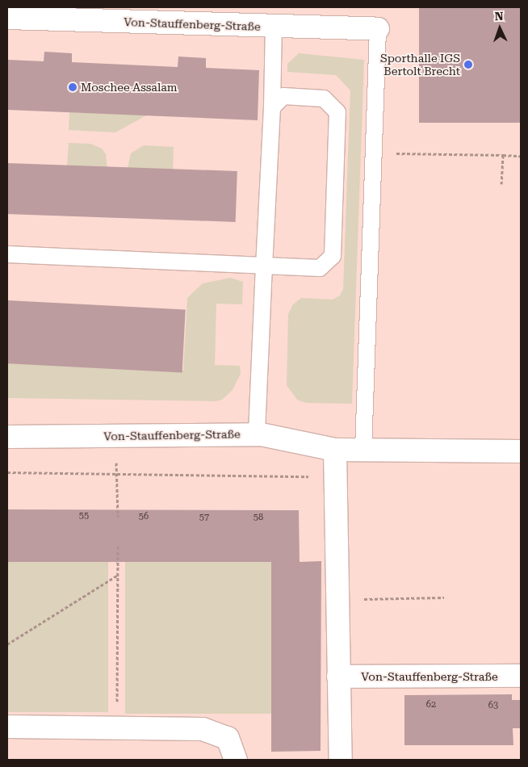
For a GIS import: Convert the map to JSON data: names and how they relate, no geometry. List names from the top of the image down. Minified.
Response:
{"streets":{"street":["Von-Stauffenberg-Straße"]},"places":["Sporthalle IGS Bertolt Brecht","Moschee Assalam"],"house_numbers":["55","56","57","58","62","63"],"north":"top"}
